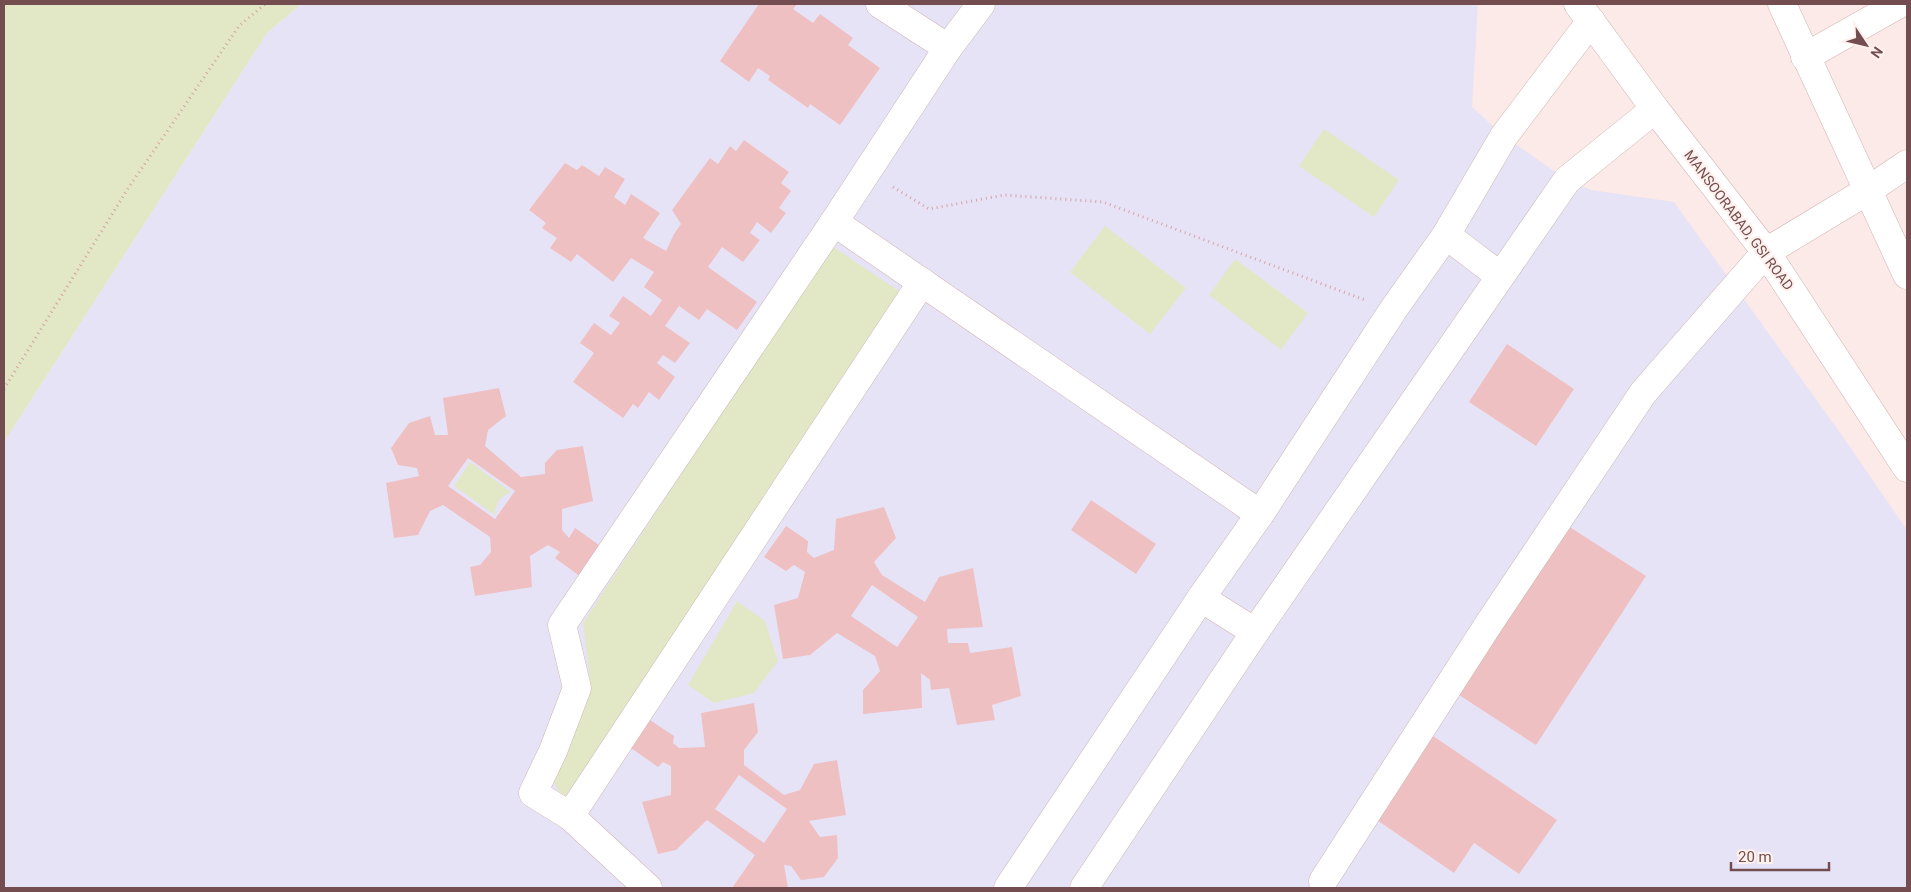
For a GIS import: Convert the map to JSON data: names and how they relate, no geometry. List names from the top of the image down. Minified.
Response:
{"streets":{"street":["MANSOORABAD, GSI ROAD"]},"scale_bar":"20 m","north":"bottom right"}
